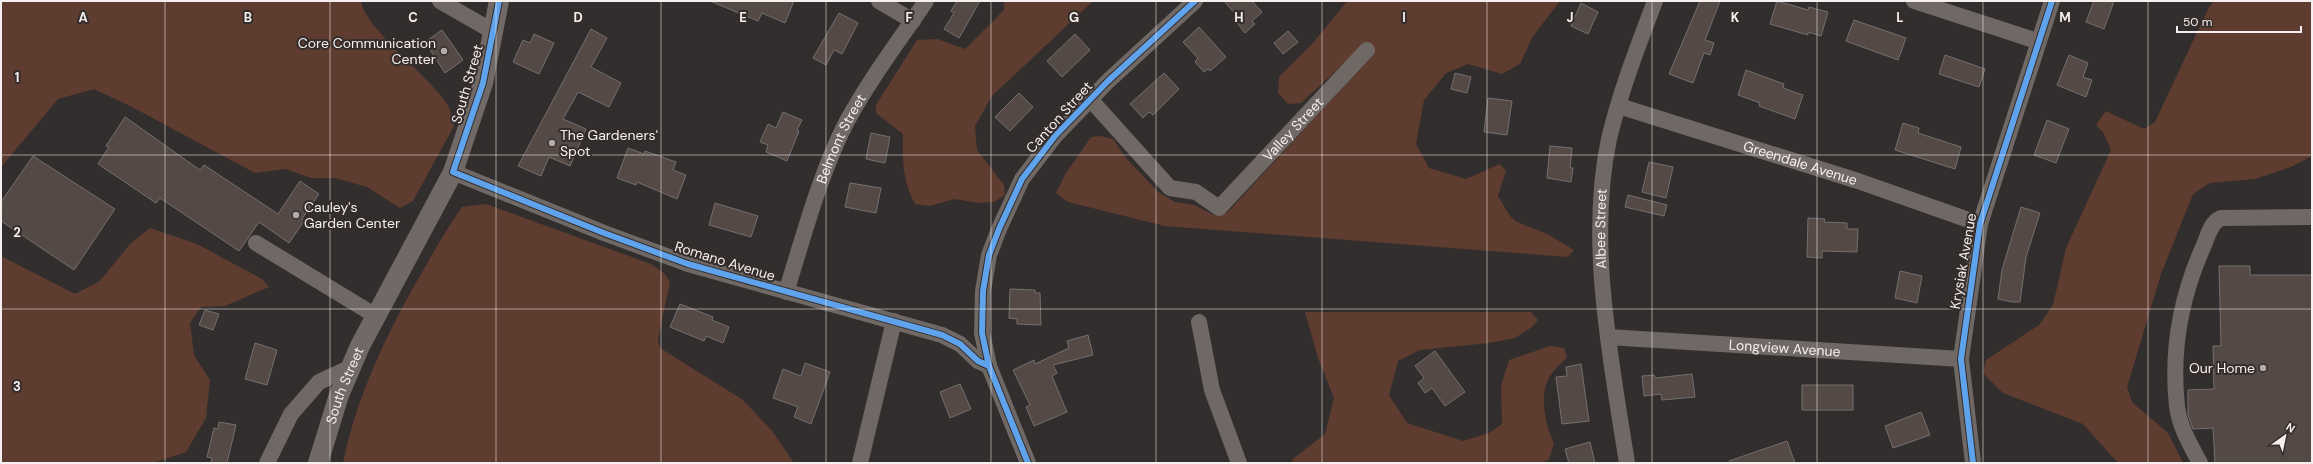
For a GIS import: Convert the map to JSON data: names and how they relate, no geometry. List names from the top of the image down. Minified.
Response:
{"streets":{"main road":["South Street"],"street":["Canton Street","Valley Street","Belmont Street","Greendale Avenue","Albee Street","Romano Avenue","Krysiak Avenue","Longview Avenue"]},"crossings":[["South Street","Romano Avenue"],["Canton Street","Valley Street"],["Canton Street","Romano Avenue"],["Belmont Street","Romano Avenue"],["Greendale Avenue","Albee Street"],["Greendale Avenue","Krysiak Avenue"],["Albee Street","Longview Avenue"],["Krysiak Avenue","Longview Avenue"]],"places":["Core Communication Center","The Gardeners' Spot","Cauley's Garden Center","Our Home"],"scale_bar":"50 m","north":"top right","grid":{"columns":["A","B","C","D","E","F","G","H","I","J","K","L","M"],"rows":["1","2","3"]}}
